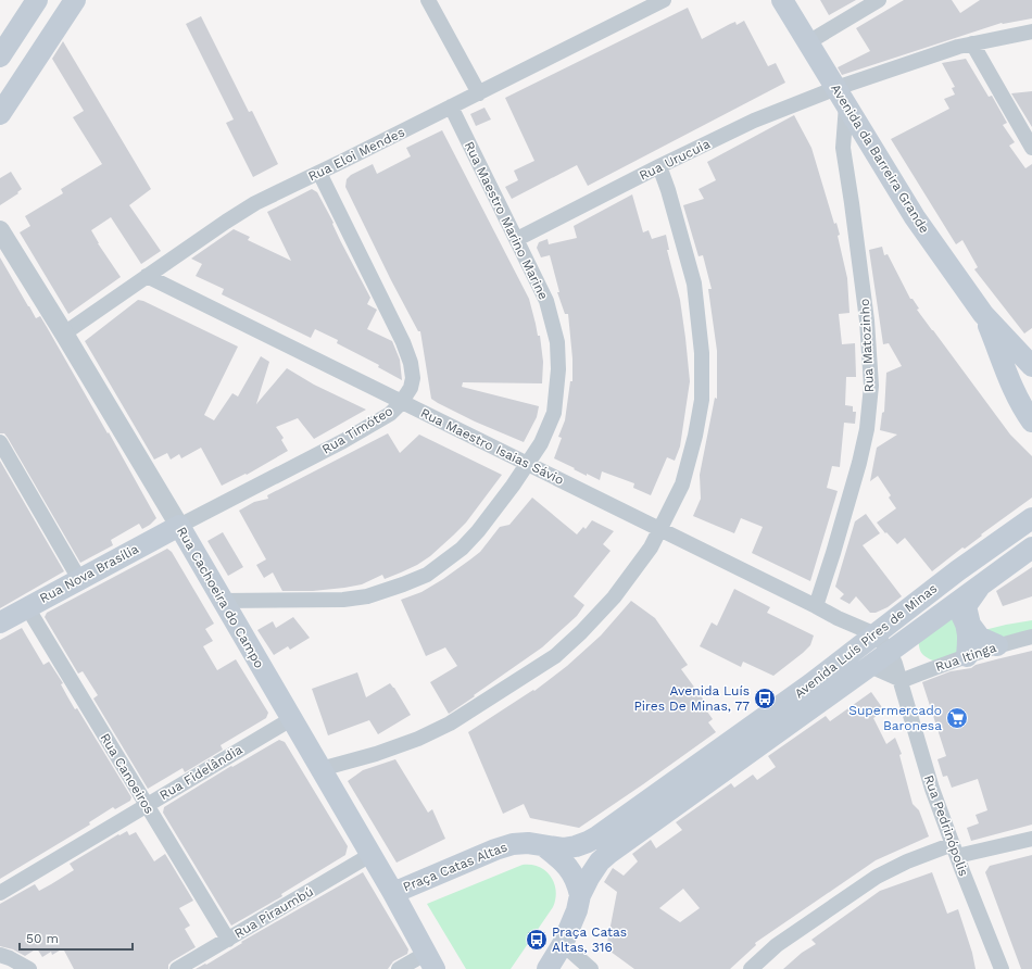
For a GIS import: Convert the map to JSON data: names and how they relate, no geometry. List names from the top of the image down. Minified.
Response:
{"streets":{"main road":["Avenida da Barreira Grande","Rua Nova Brasília","Rua Cachoeira do Campo","Avenida Luís Pires de Minas","Praça Catas Altas"],"street":["Rua Eloi Mendes","Rua Urucuia","Rua Maestro Marino Marine","Rua Matozinho","Rua Timóteo","Rua Maestro Isaias Sávio","Rua Itinga","Rua Fidelândia","Rua Canoeiros","Rua Pedrinópolis","Rua Piraumbú"]},"crossings":[["Rua Eloi Mendes","Rua Maestro Marino Marine"],["Rua Eloi Mendes","Rua Timóteo"],["Rua Eloi Mendes","Rua Maestro Isaias Sávio"],["Rua Eloi Mendes","Rua Cachoeira do Campo"],["Avenida da Barreira Grande","Rua Urucuia"],["Avenida da Barreira Grande","Rua Matozinho"],["Rua Urucuia","Rua Maestro Marino Marine"],["Rua Urucuia","Rua Matozinho"],["Rua Maestro Marino Marine","Rua Maestro Isaias Sávio"],["Rua Maestro Marino Marine","Rua Cachoeira do Campo"],["Rua Matozinho","Rua Maestro Isaias Sávio"],["Rua Timóteo","Rua Maestro Isaias Sávio"],["Rua Timóteo","Rua Nova Brasília"],["Rua Timóteo","Rua Cachoeira do Campo"],["Rua Maestro Isaias Sávio","Avenida Luís Pires de Minas"],["Rua Maestro Isaias Sávio","Rua Pedrinópolis"],["Rua Nova Brasília","Rua Cachoeira do Campo"],["Rua Nova Brasília","Rua Canoeiros"],["Rua Cachoeira do Campo","Rua Fidelândia"],["Rua Cachoeira do Campo","Praça Catas Altas"],["Rua Cachoeira do Campo","Rua Piraumbú"],["Avenida Luís Pires de Minas","Rua Pedrinópolis"],["Avenida Luís Pires de Minas","Praça Catas Altas"],["Rua Itinga","Rua Pedrinópolis"],["Rua Fidelândia","Rua Canoeiros"],["Rua Canoeiros","Rua Piraumbú"]],"places":{"bus stop":["Avenida Luís Pires De Minas, 77","Praça Catas Altas, 316"],"supermarket":["Supermercado Baronesa"]},"scale_bar":"50 m"}
